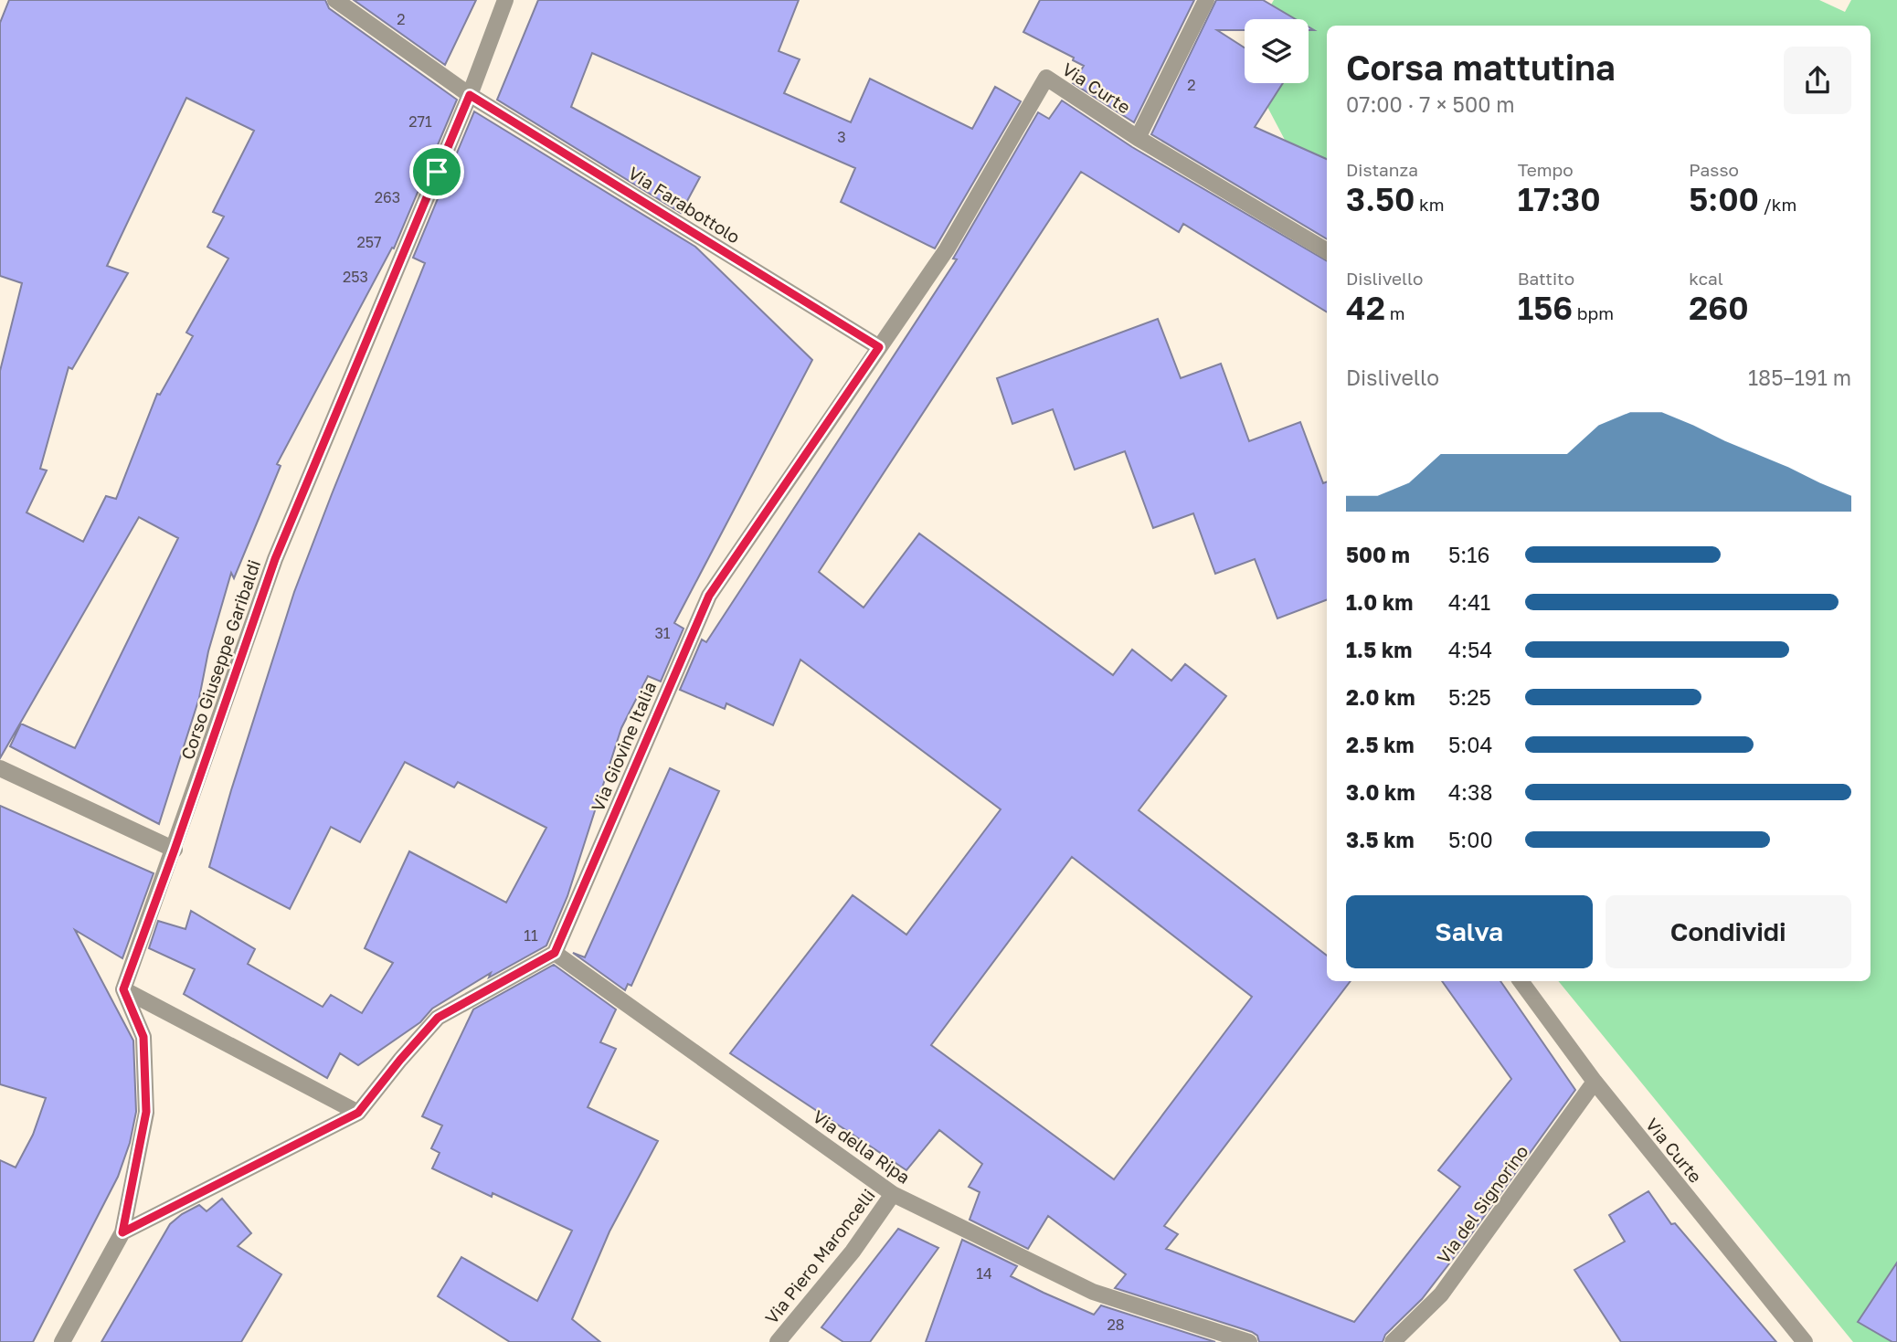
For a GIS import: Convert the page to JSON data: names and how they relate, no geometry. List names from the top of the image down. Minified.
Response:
{"streets":{"street":["Via Curte","Via Farabottolo","Corso Giuseppe Garibaldi","Via Giovine Italia","Via della Ripa","Via del Signorino","Via Piero Maroncelli"]},"crossings":[["Via Curte","Via Farabottolo"],["Via Curte","Via Giovine Italia"],["Via Curte","Via del Signorino"],["Via Farabottolo","Corso Giuseppe Garibaldi"],["Via Farabottolo","Via Giovine Italia"],["Via Giovine Italia","Via della Ripa"],["Via della Ripa","Via Piero Maroncelli"]],"house_numbers":["2","2","271","3","263","257","253","31","11","14","28"],"page":{"heading":["Corsa mattutina","07:00 · 7 × 500 m"],"stats":[["Distanza","3.50 km"],["Tempo","17:30"],["Passo","5:00 /km"],["Dislivello","42 m"],["Battito","156 bpm"],["kcal","260"]],"chart":["Dislivello","185–191 m"],"list":[{"name":"500 m","note":"5:16"},{"name":"1.0 km","note":"4:41"},{"name":"1.5 km","note":"4:54"},{"name":"2.0 km","note":"5:25"},{"name":"2.5 km","note":"5:04"},{"name":"3.0 km","note":"4:38"},{"name":"3.5 km","note":"5:00"}],"buttons":["Salva","Condividi"]}}
